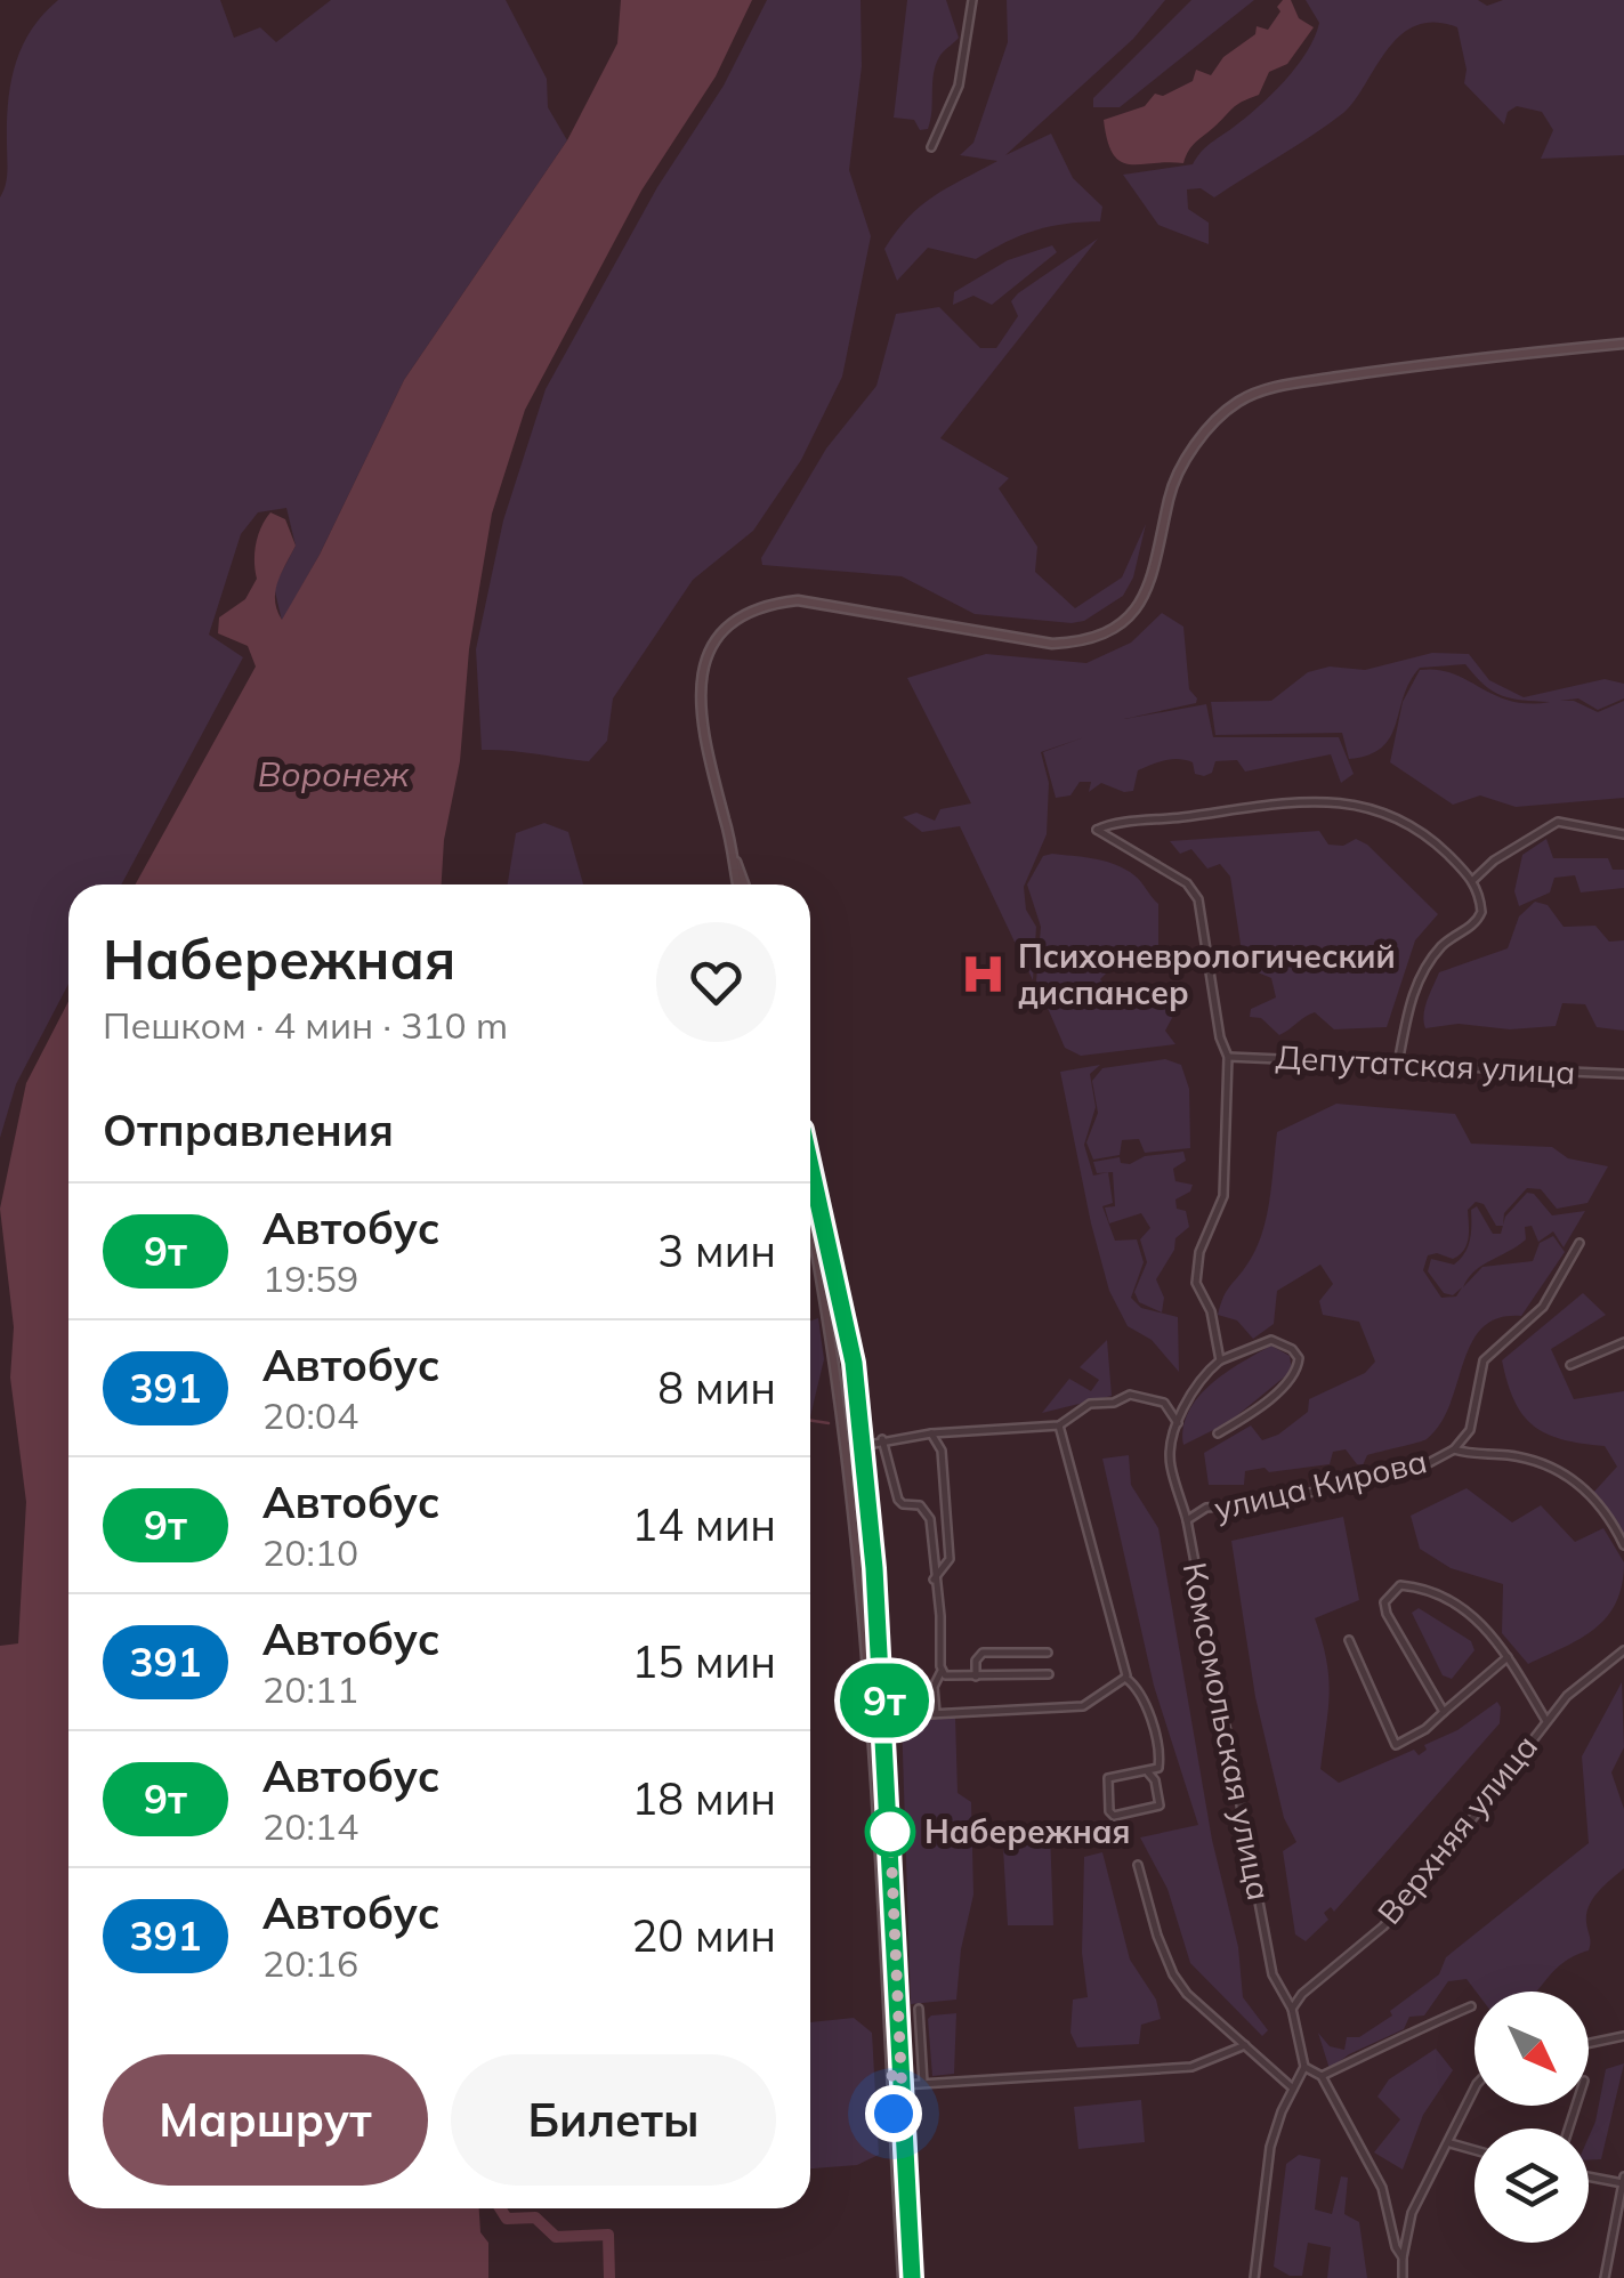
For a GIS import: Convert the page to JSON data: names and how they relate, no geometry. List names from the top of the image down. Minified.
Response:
{"streets":{"street":["Депутатская улица","улица Кирова","Комсомольская улица","Верхняя улица"]},"crossings":[["улица Кирова","Комсомольская улица"],["Комсомольская улица","Верхняя улица"]],"water":["Воронеж"],"places":{"hospital":["Психоневрологический диспансер"],"other":["Набережная"]},"lines":["bus line 9т"],"north":"bottom right","page":{"on_map":"9т","heading":[["Набережная","Пешком · 4 мин · 310 m"],"Отправления"],"list":[{"mark":"9т","name":"Автобус","note":"19:59","value":"3 мин"},{"mark":"391","name":"Автобус","note":"20:04","value":"8 мин"},{"mark":"9т","name":"Автобус","note":"20:10","value":"14 мин"},{"mark":"391","name":"Автобус","note":"20:11","value":"15 мин"},{"mark":"9т","name":"Автобус","note":"20:14","value":"18 мин"},{"mark":"391","name":"Автобус","note":"20:16","value":"20 мин"}],"buttons":["Маршрут","Билеты"]}}
